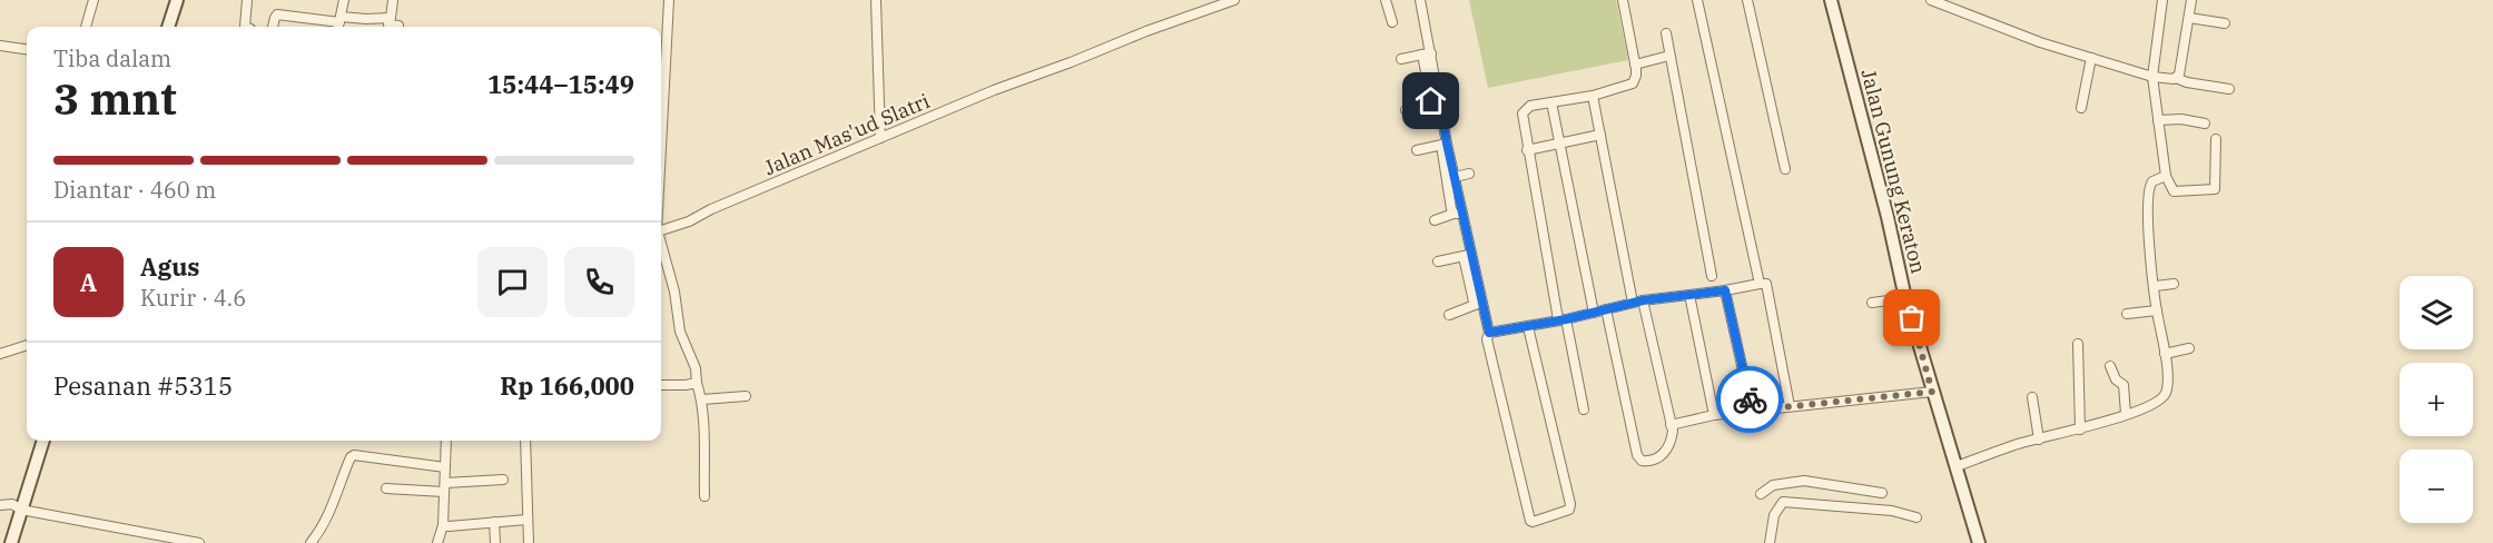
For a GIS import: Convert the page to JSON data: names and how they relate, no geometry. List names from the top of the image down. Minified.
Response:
{"streets":{"street":["Jalan Mas'ud Slatri","Jalan Gunung Keraton"]},"page":{"heading":["3 mnt","Tiba dalam","15:44–15:49"],"panel":["Agus","Kurir · 4.6","Pesanan #5315","Rp 166,000"],"bar":"Diantar · 460 m","round":"A","map_buttons":["+","−"]}}
